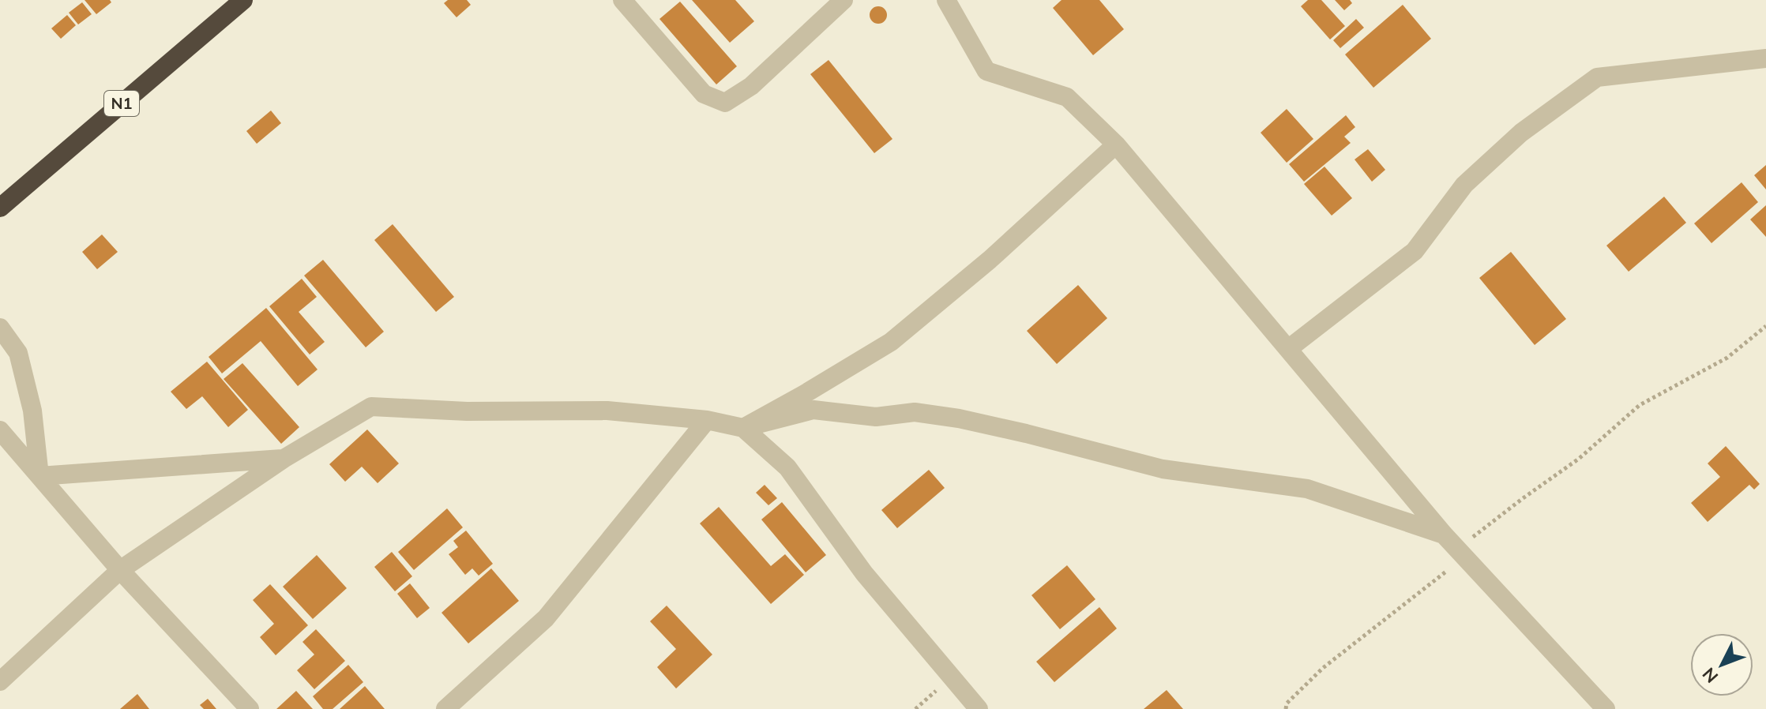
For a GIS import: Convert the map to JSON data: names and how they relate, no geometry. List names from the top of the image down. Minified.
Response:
{"streets":{"highway":["N1"]},"north":"bottom left"}
